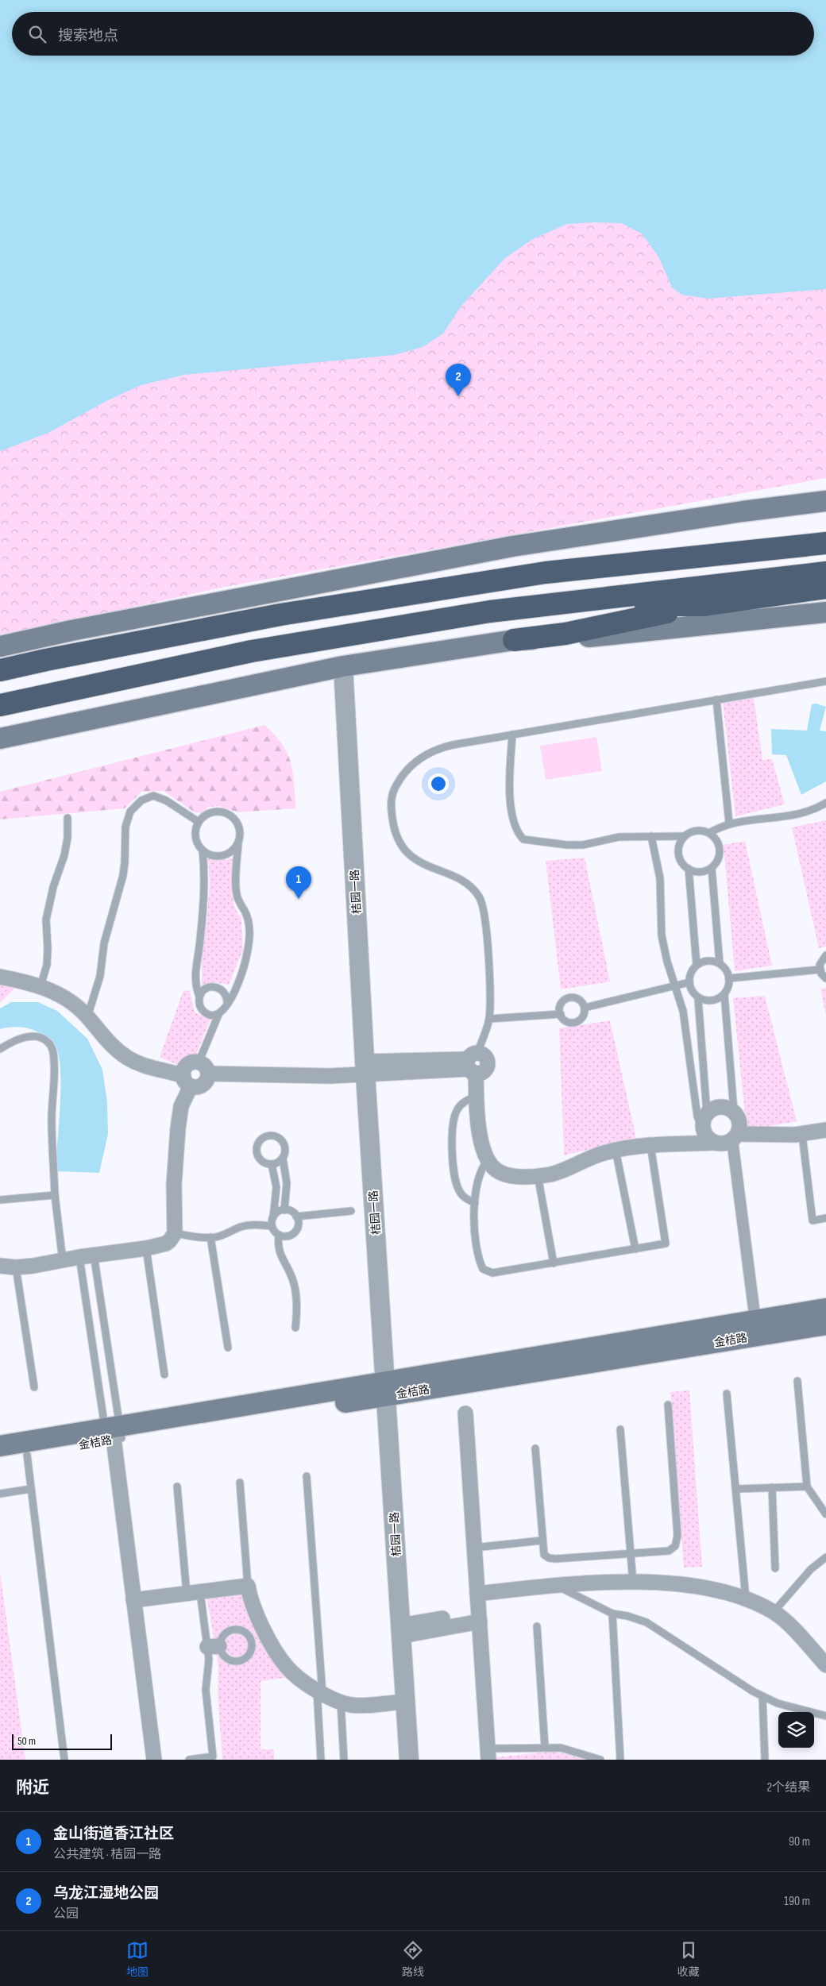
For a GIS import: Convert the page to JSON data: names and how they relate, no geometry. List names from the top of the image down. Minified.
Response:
{"streets":{"main road":["金桔路"],"street":["桔园一路"]},"crossings":[["桔园一路","金桔路"]],"scale_bar":"50 m","page":{"search":"搜索地点","pins":["2","1"],"scale":"50 m","heading":["附近","2个结果"],"list":[{"mark":"1","name":"金山街道香江社区","note":"公共建筑 · 桔园一路","value":"90 m"},{"mark":"2","name":"乌龙江湿地公园","note":"公园","value":"190 m"}],"nav":["地图","路线","收藏"]}}
